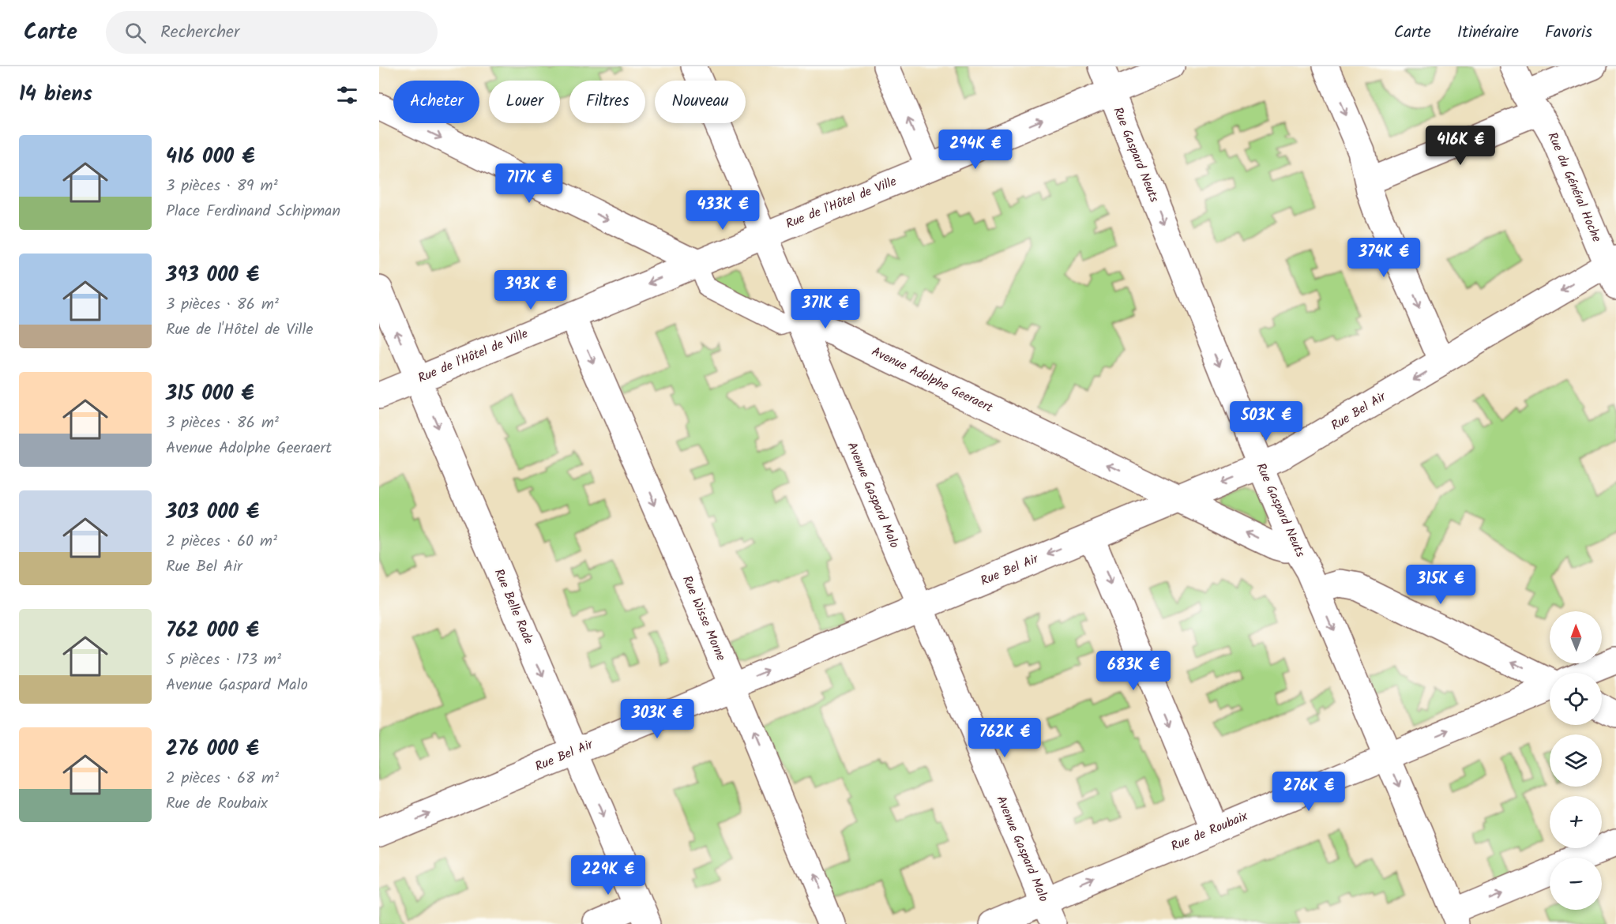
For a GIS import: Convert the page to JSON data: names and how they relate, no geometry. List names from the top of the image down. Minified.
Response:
{"streets":{"street":["Rue Gaspard Neuts","Rue du Général Hoche","Rue de l'Hôtel de Ville","Avenue Adolphe Geeraert","Rue Bel Air","Avenue Gaspard Malo","Rue Belle Rade","Rue Wisse Morne","Rue de Roubaix"]},"crossings":[["Rue Gaspard Neuts","Rue de l'Hôtel de Ville"],["Rue Gaspard Neuts","Avenue Adolphe Geeraert"],["Rue Gaspard Neuts","Rue Bel Air"],["Rue Gaspard Neuts","Rue de Roubaix"],["Rue du Général Hoche","Rue Bel Air"],["Rue de l'Hôtel de Ville","Avenue Gaspard Malo"],["Rue de l'Hôtel de Ville","Rue Belle Rade"],["Rue de l'Hôtel de Ville","Rue Wisse Morne"],["Avenue Adolphe Geeraert","Rue Bel Air"],["Avenue Adolphe Geeraert","Avenue Gaspard Malo"],["Rue Bel Air","Avenue Gaspard Malo"],["Rue Bel Air","Rue Belle Rade"],["Rue Bel Air","Rue Wisse Morne"],["Avenue Gaspard Malo","Rue de Roubaix"]],"one_way":["Avenue Adolphe Geeraert"],"north":"top","page":{"header":"Carte","search":"Rechercher","nav":["Carte","Itinéraire","Favoris"],"heading":"14 biens","chip":["Acheter","Louer","Filtres","Nouveau"],"list":[{"name":"416 000 €","note":"3 pièces · 89 m² · Place Ferdinand Schipman"},{"name":"393 000 €","note":"3 pièces · 86 m² · Rue de l'Hôtel de Ville"},{"name":"315 000 €","note":"3 pièces · 86 m² · Avenue Adolphe Geeraert"},{"name":"303 000 €","note":"2 pièces · 60 m² · Rue Bel Air"},{"name":"762 000 €","note":"5 pièces · 173 m² · Avenue Gaspard Malo"},{"name":"276 000 €","note":"2 pièces · 68 m² · Rue de Roubaix"}],"price":["416K €","294K €","717K €","433K €","374K €","393K €","371K €","503K €","315K €","683K €","303K €","762K €","276K €","229K €"],"map_buttons":["+","−"]}}
